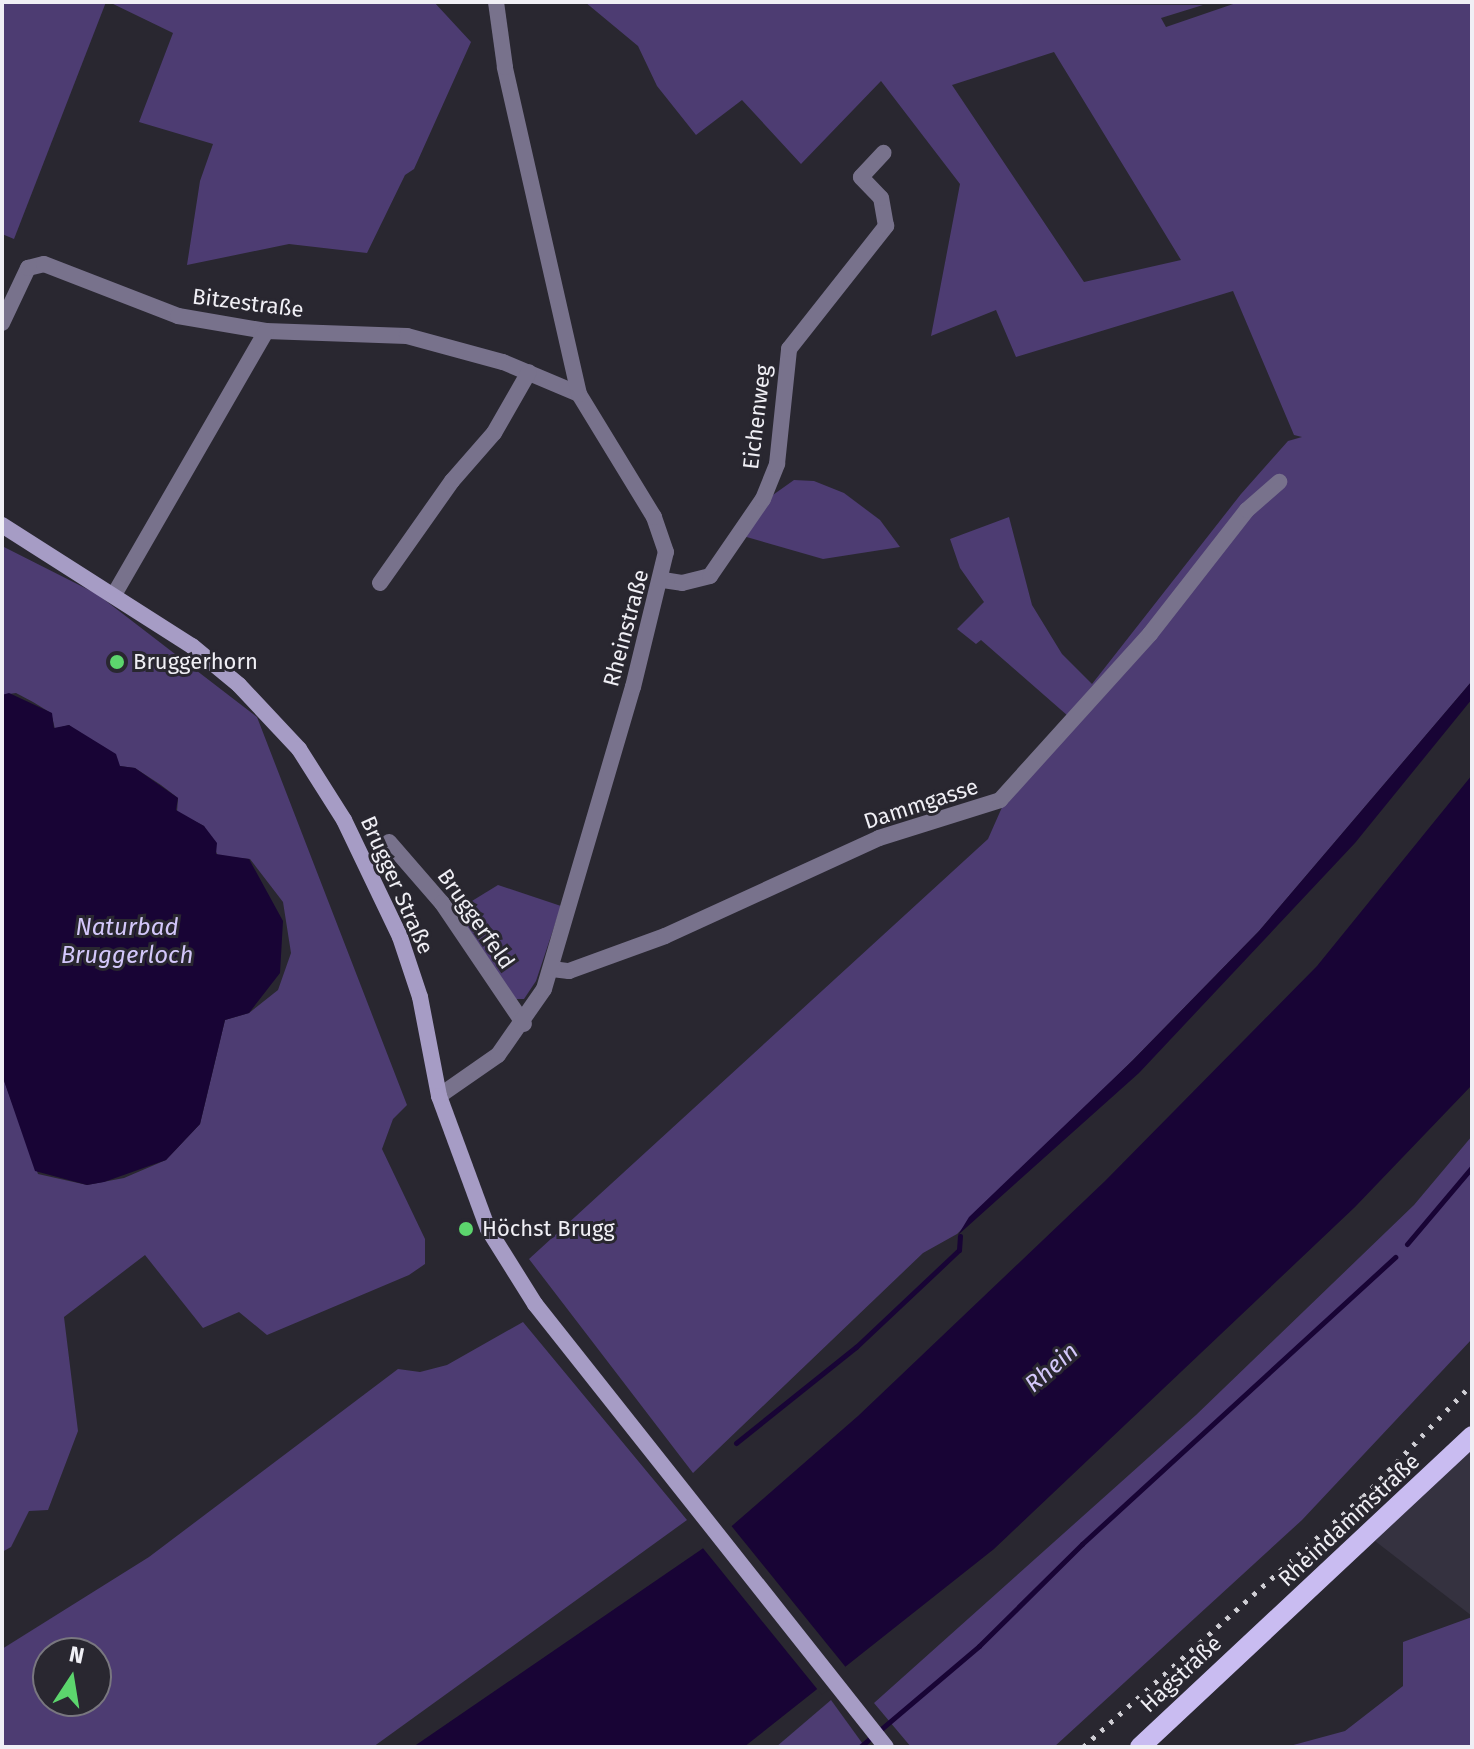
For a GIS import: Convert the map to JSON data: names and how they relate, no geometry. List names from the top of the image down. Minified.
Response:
{"streets":{"main road":["Brugger Straße","Rheindammstraße","Hagstraße"],"street":["Bitzestraße","Eichenweg","Rheinstraße","Dammgasse","Bruggerfeld"]},"crossings":[["Bitzestraße","Rheinstraße"],["Eichenweg","Rheinstraße"],["Rheinstraße","Dammgasse"],["Rheinstraße","Brugger Straße"],["Rheinstraße","Bruggerfeld"],["Rheindammstraße","Hagstraße"]],"water":["Naturbad Bruggerloch","Rhein"],"places":["Bruggerhorn","Höchst Brugg"],"north":"top"}
